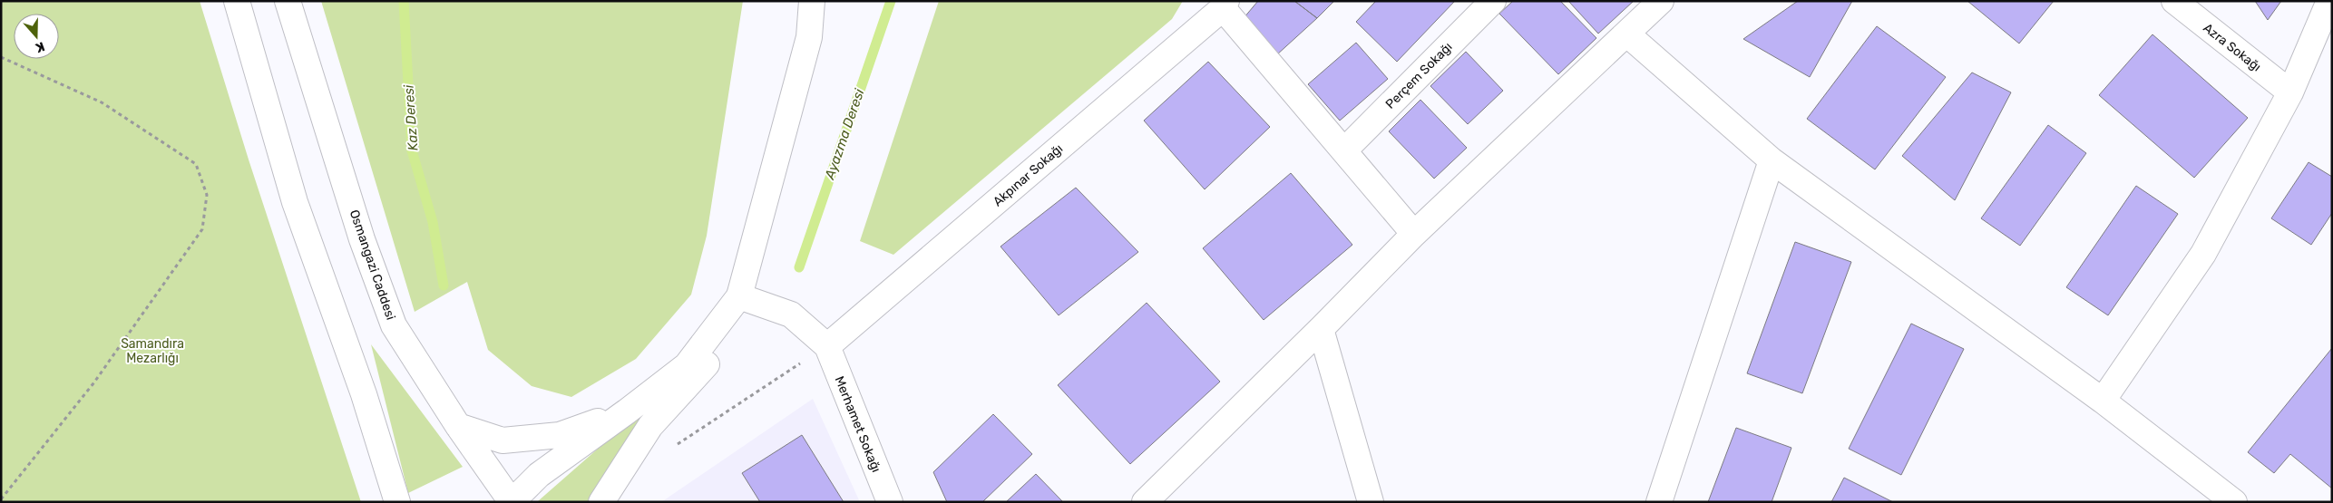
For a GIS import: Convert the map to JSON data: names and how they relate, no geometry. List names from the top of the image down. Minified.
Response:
{"streets":{"street":["Azra Sokağı","Perçem Sokağı","Akpınar Sokağı","Osmangazi Caddesi","Merhamet Sokağı"]},"crossings":[["Akpınar Sokağı","Merhamet Sokağı"]],"water":["Kaz Deresi","Ayazma Deresi"],"parks":["Samandıra Mezarlığı"],"north":"bottom"}
